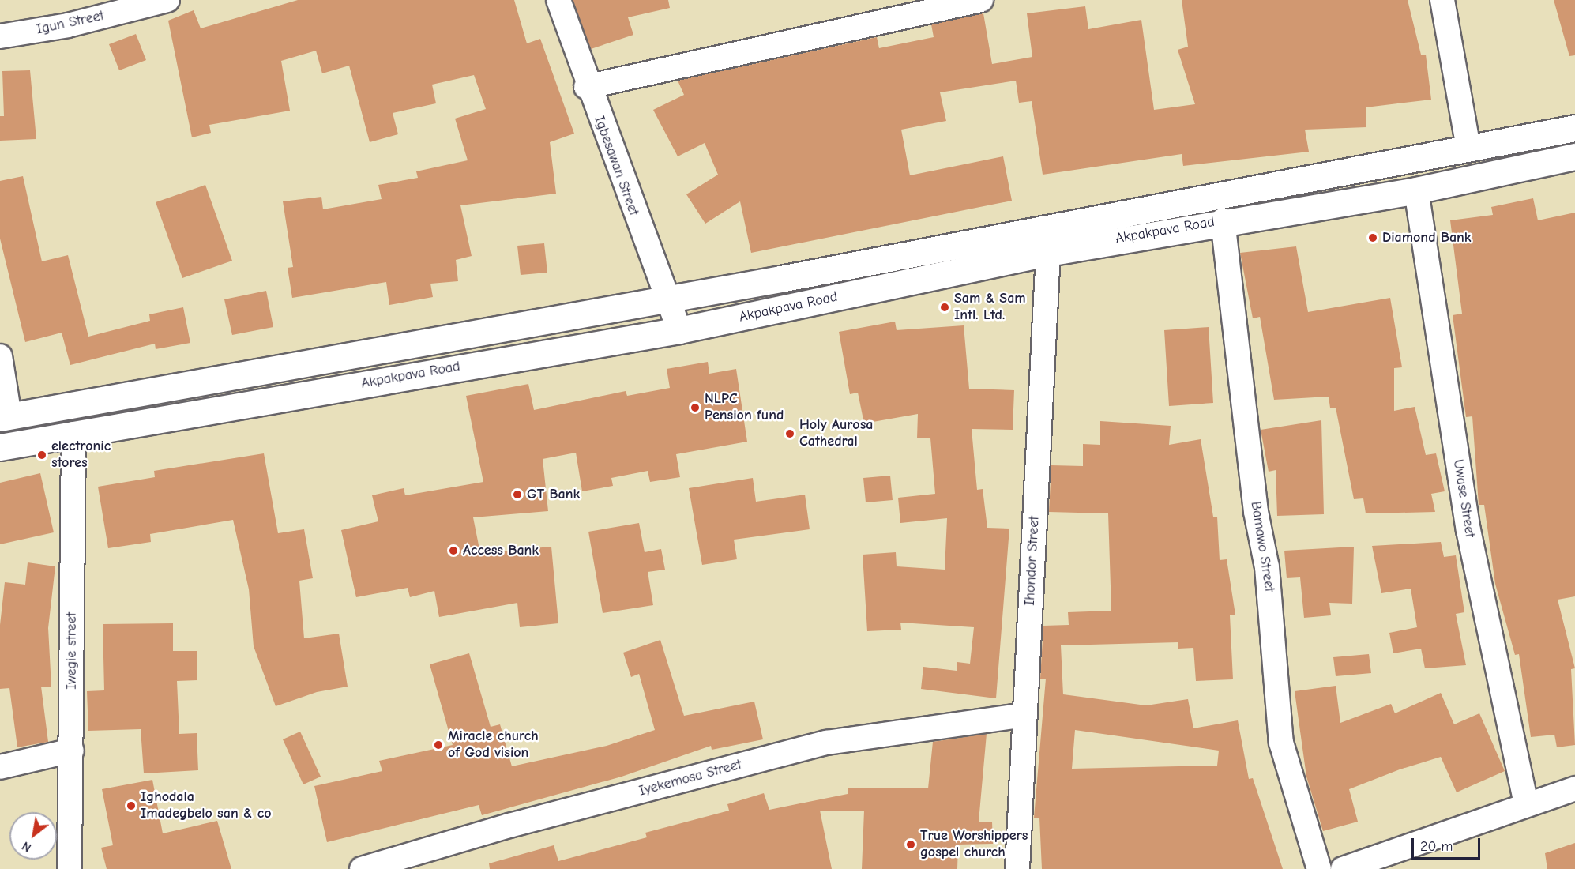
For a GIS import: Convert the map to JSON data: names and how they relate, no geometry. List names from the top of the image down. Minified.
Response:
{"streets":{"highway":["Akpakpava Road"],"street":["Igun Street","Igbesawan Street","Uwase Street","Bamawo Street","Ihondor Street","Iwegie street","Iyekemosa Street"]},"crossings":[["Igbesawan Street","Akpakpava Road"],["Akpakpava Road","Uwase Street"],["Akpakpava Road","Bamawo Street"],["Akpakpava Road","Ihondor Street"],["Akpakpava Road","Iwegie street"],["Ihondor Street","Iyekemosa Street"]],"places":["Diamond Bank","Sam & Sam Intl. Ltd.","NLPC Pension fund","Holy Aurosa Cathedral","electronic stores","GT Bank","Access Bank","Miracle church of God vision","Ighodala Imadegbelo san & co","True Worshippers gospel church"],"scale_bar":"20 m","north":"bottom left"}
